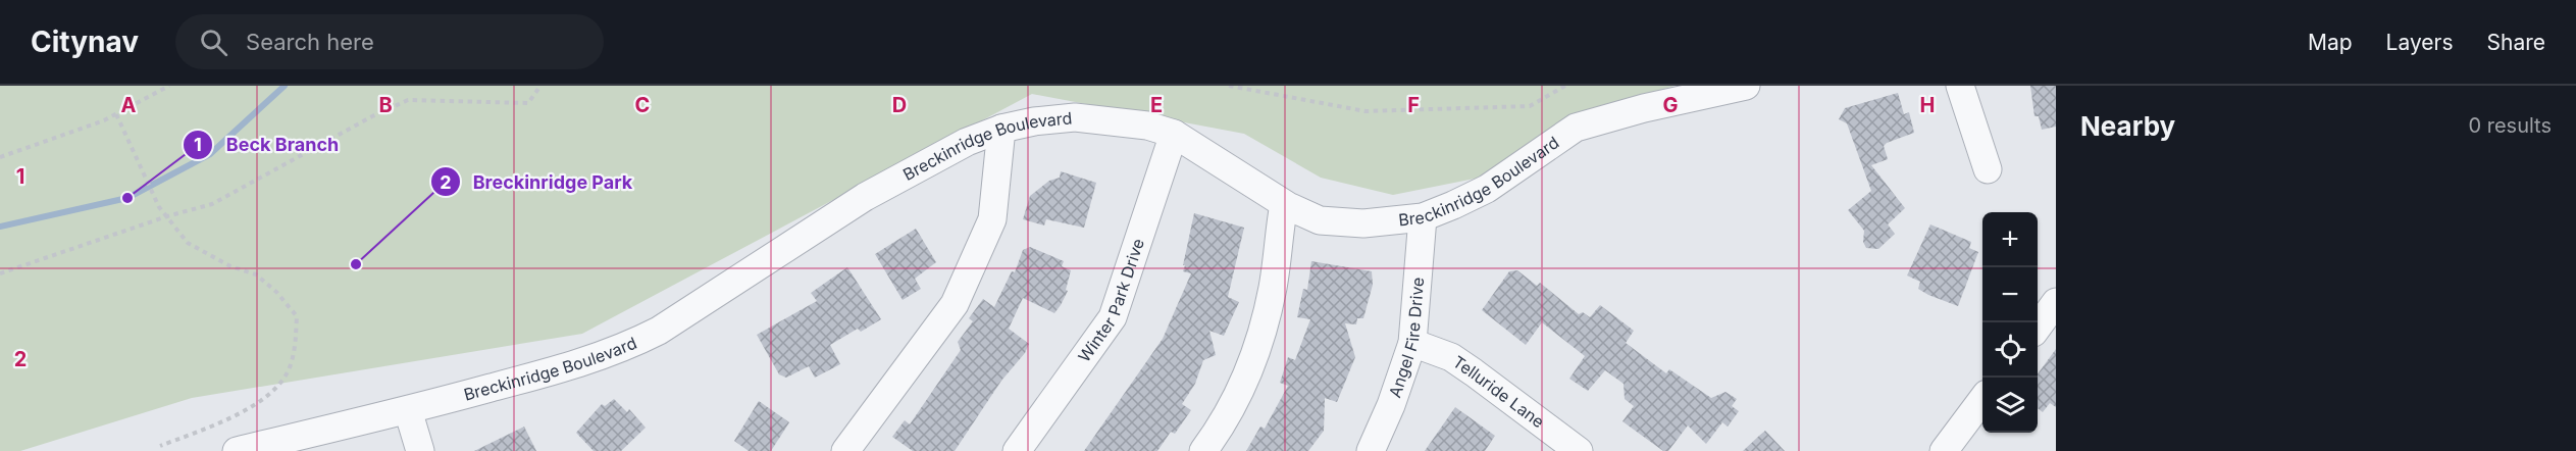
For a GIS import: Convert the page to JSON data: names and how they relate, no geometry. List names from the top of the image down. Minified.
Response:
{"streets":{"street":["Breckinridge Boulevard","Winter Park Drive","Angel Fire Drive","Telluride Lane"]},"crossings":[["Breckinridge Boulevard","Winter Park Drive"],["Breckinridge Boulevard","Angel Fire Drive"],["Angel Fire Drive","Telluride Lane"]],"places":["Beck Branch","Breckinridge Park"],"page":{"header":"Citynav","search":"Search here","nav":["Map","Layers","Share"],"heading":["Nearby","0 results"],"map_buttons":["+","−"]},"grid":{"columns":["A","B","C","D","E","F","G","H"],"rows":["1","2"]}}
